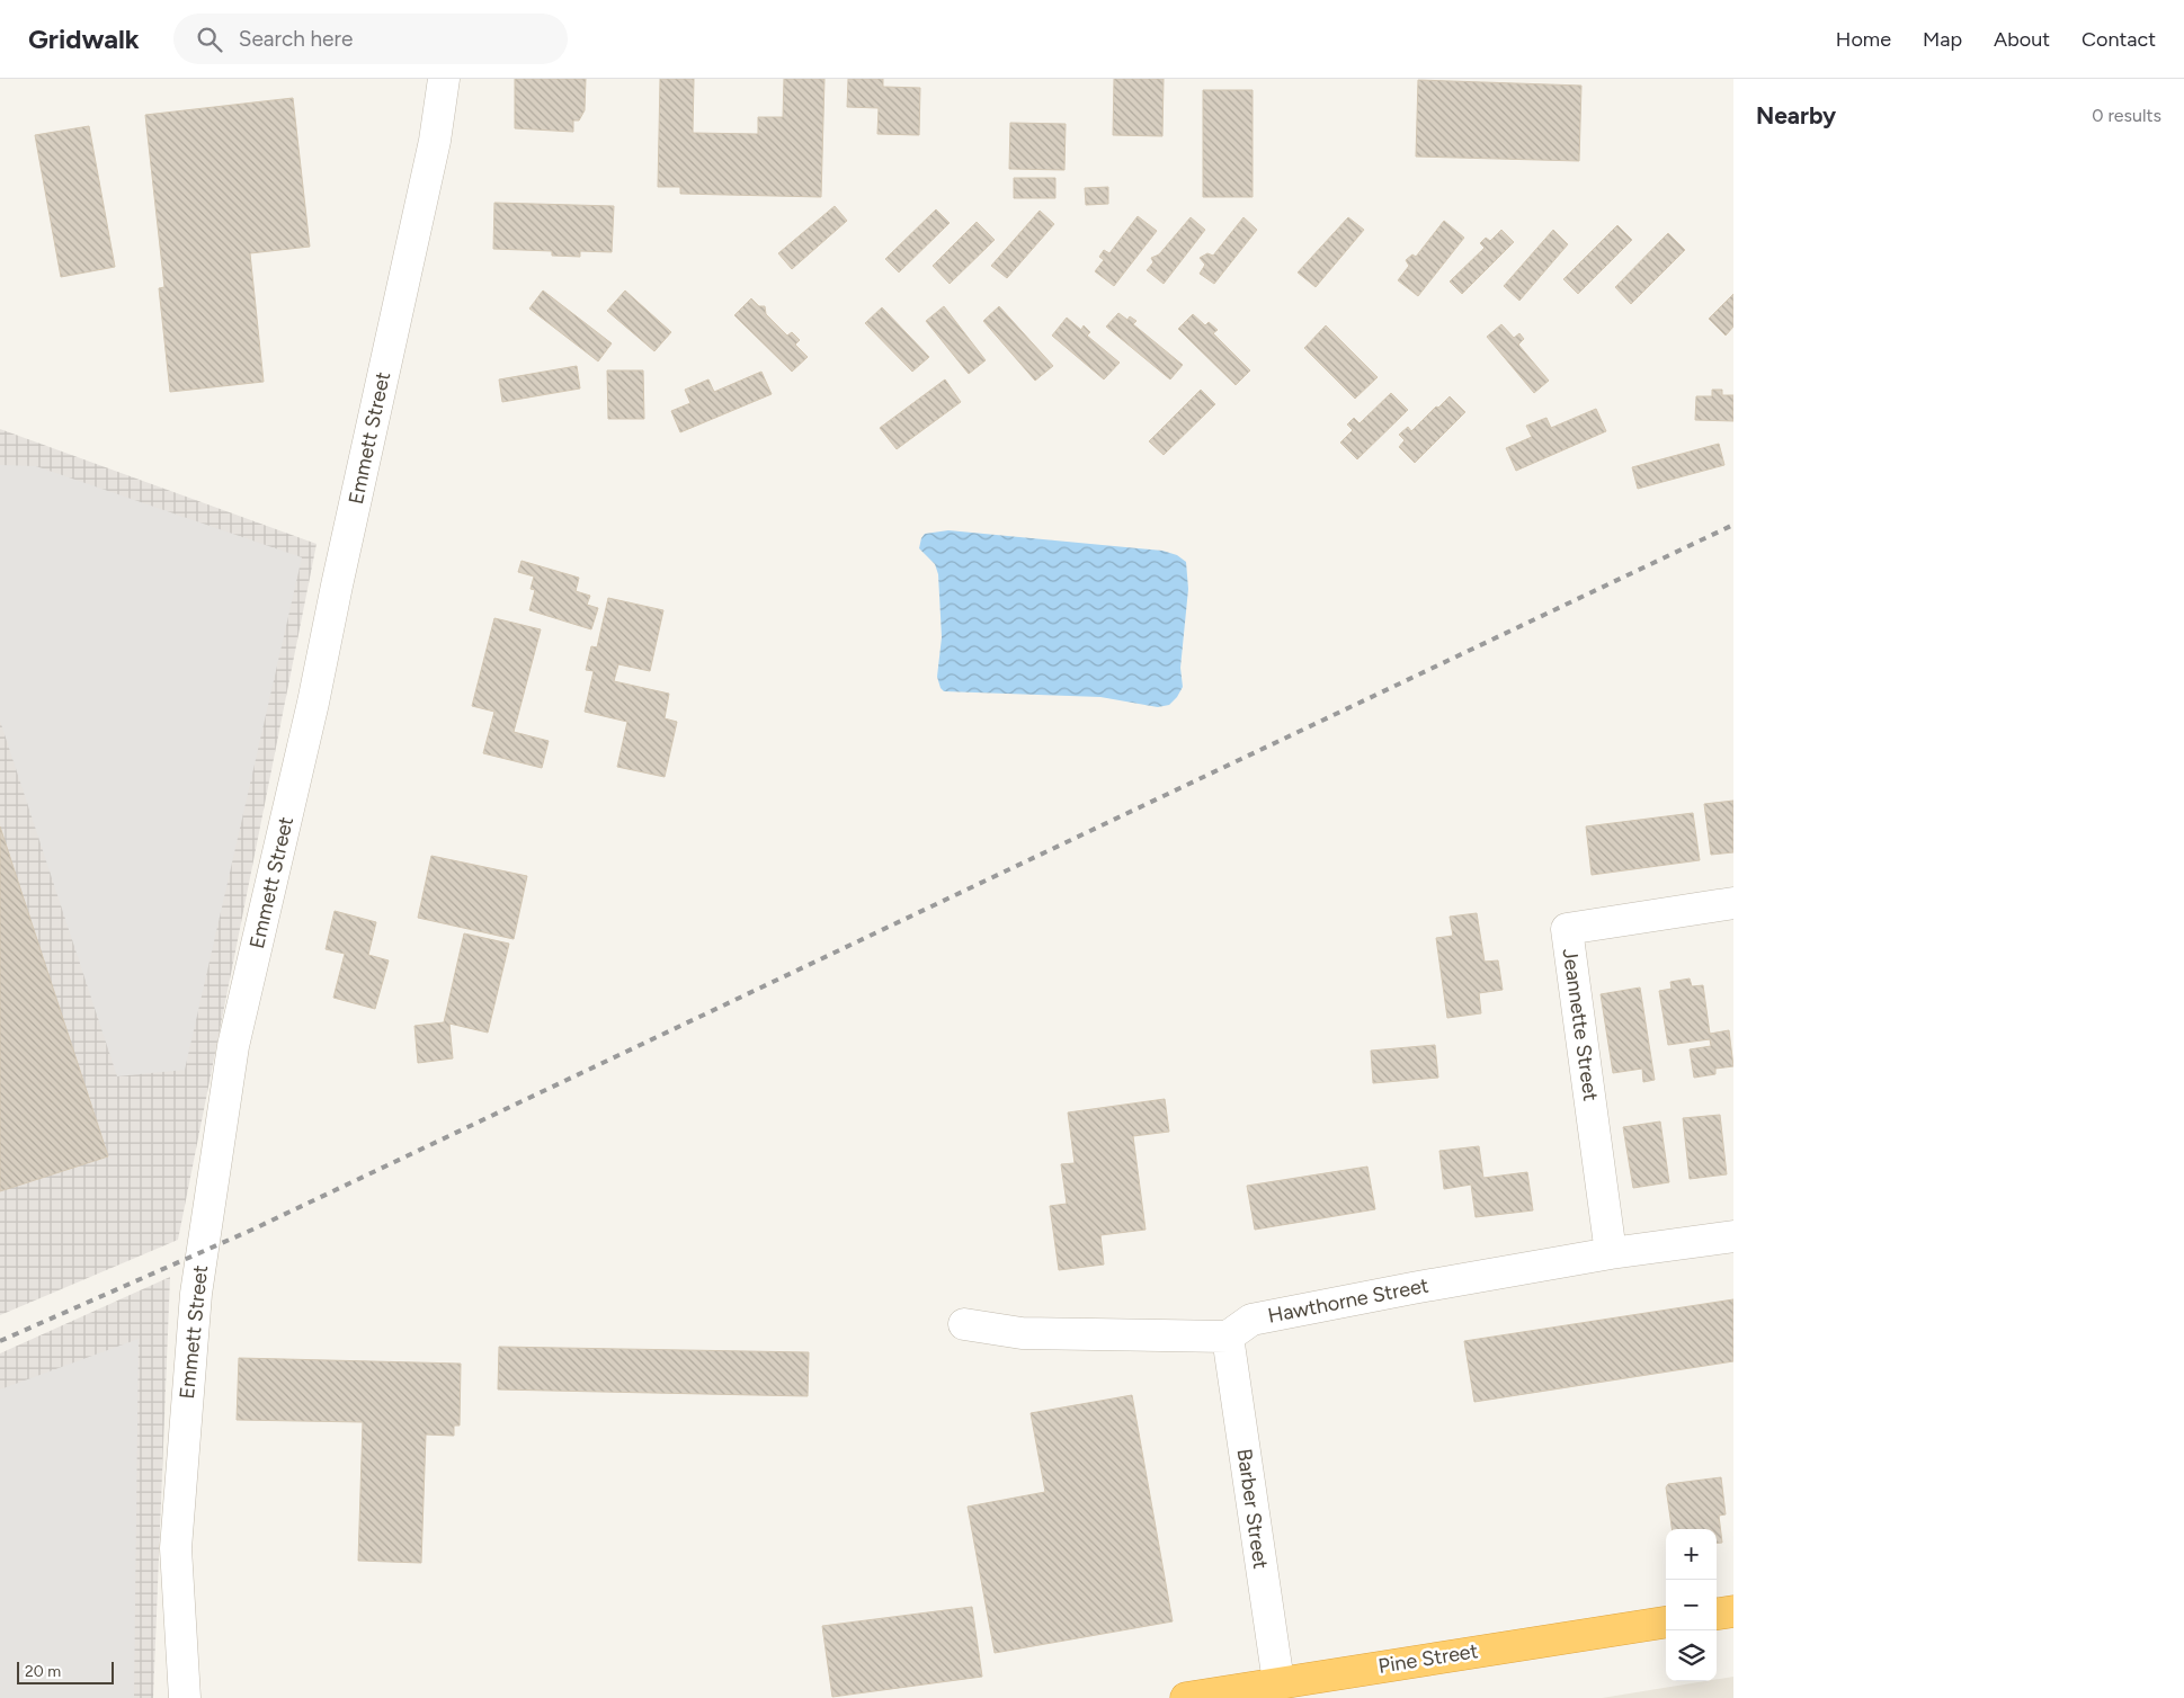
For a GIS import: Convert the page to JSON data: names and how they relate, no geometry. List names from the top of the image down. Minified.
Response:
{"streets":{"highway":["Pine Street"],"street":["Emmett Street","Jeannette Street","Hawthorne Street","Barber Street"]},"crossings":[["Jeannette Street","Hawthorne Street"],["Hawthorne Street","Barber Street"],["Barber Street","Pine Street"]],"scale_bar":"20 m","page":{"header":"Gridwalk","search":"Search here","nav":["Home","Map","About","Contact"],"heading":["Nearby","0 results"],"map_buttons":["+","−"],"scale":"20 m"}}
